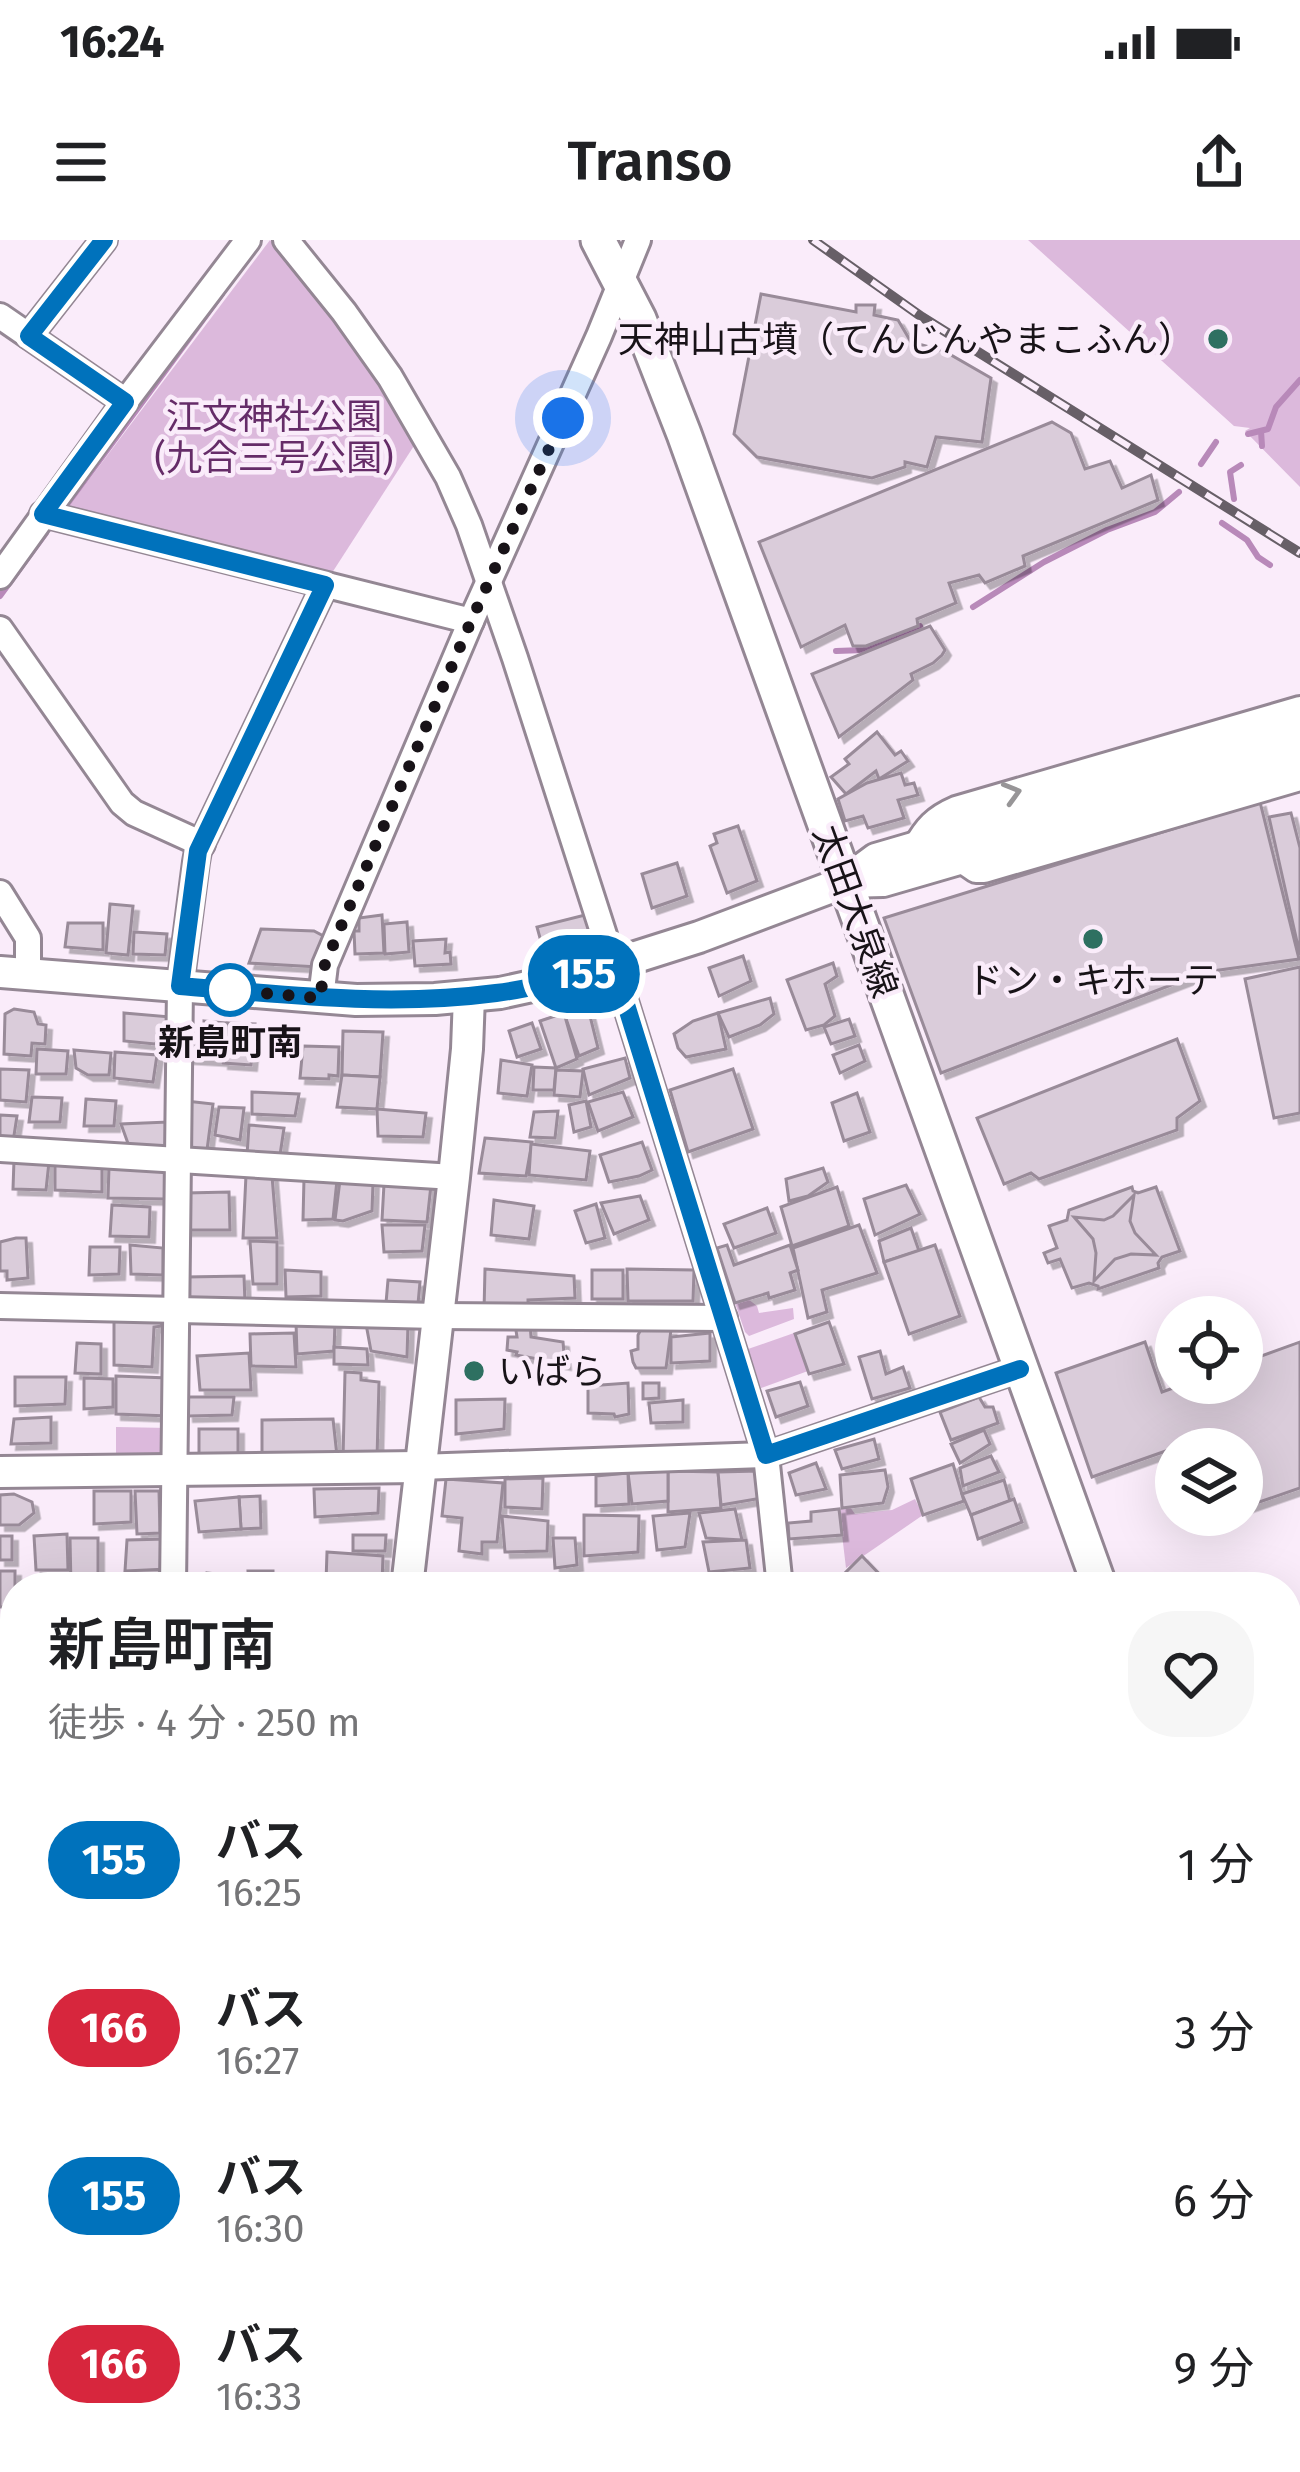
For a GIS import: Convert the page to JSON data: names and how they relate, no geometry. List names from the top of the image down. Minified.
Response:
{"streets":{"main road":["太田大泉線"]},"parks":["江文神社公園 (九合三号公園)"],"places":["天神山古墳（てんじんやまこふん）","ドン・キホーテ","新島町南","いばら"],"lines":["bus line 155"],"page":{"status":"16:24","header":"Transo","on_map":"155","heading":["新島町南","徒歩 · 4 分 · 250 m"],"list":[{"mark":"155","name":"バス","note":"16:25","value":"1 分"},{"mark":"166","name":"バス","note":"16:27","value":"3 分"},{"mark":"155","name":"バス","note":"16:30","value":"6 分"},{"mark":"166","name":"バス","note":"16:33","value":"9 分"}]}}
